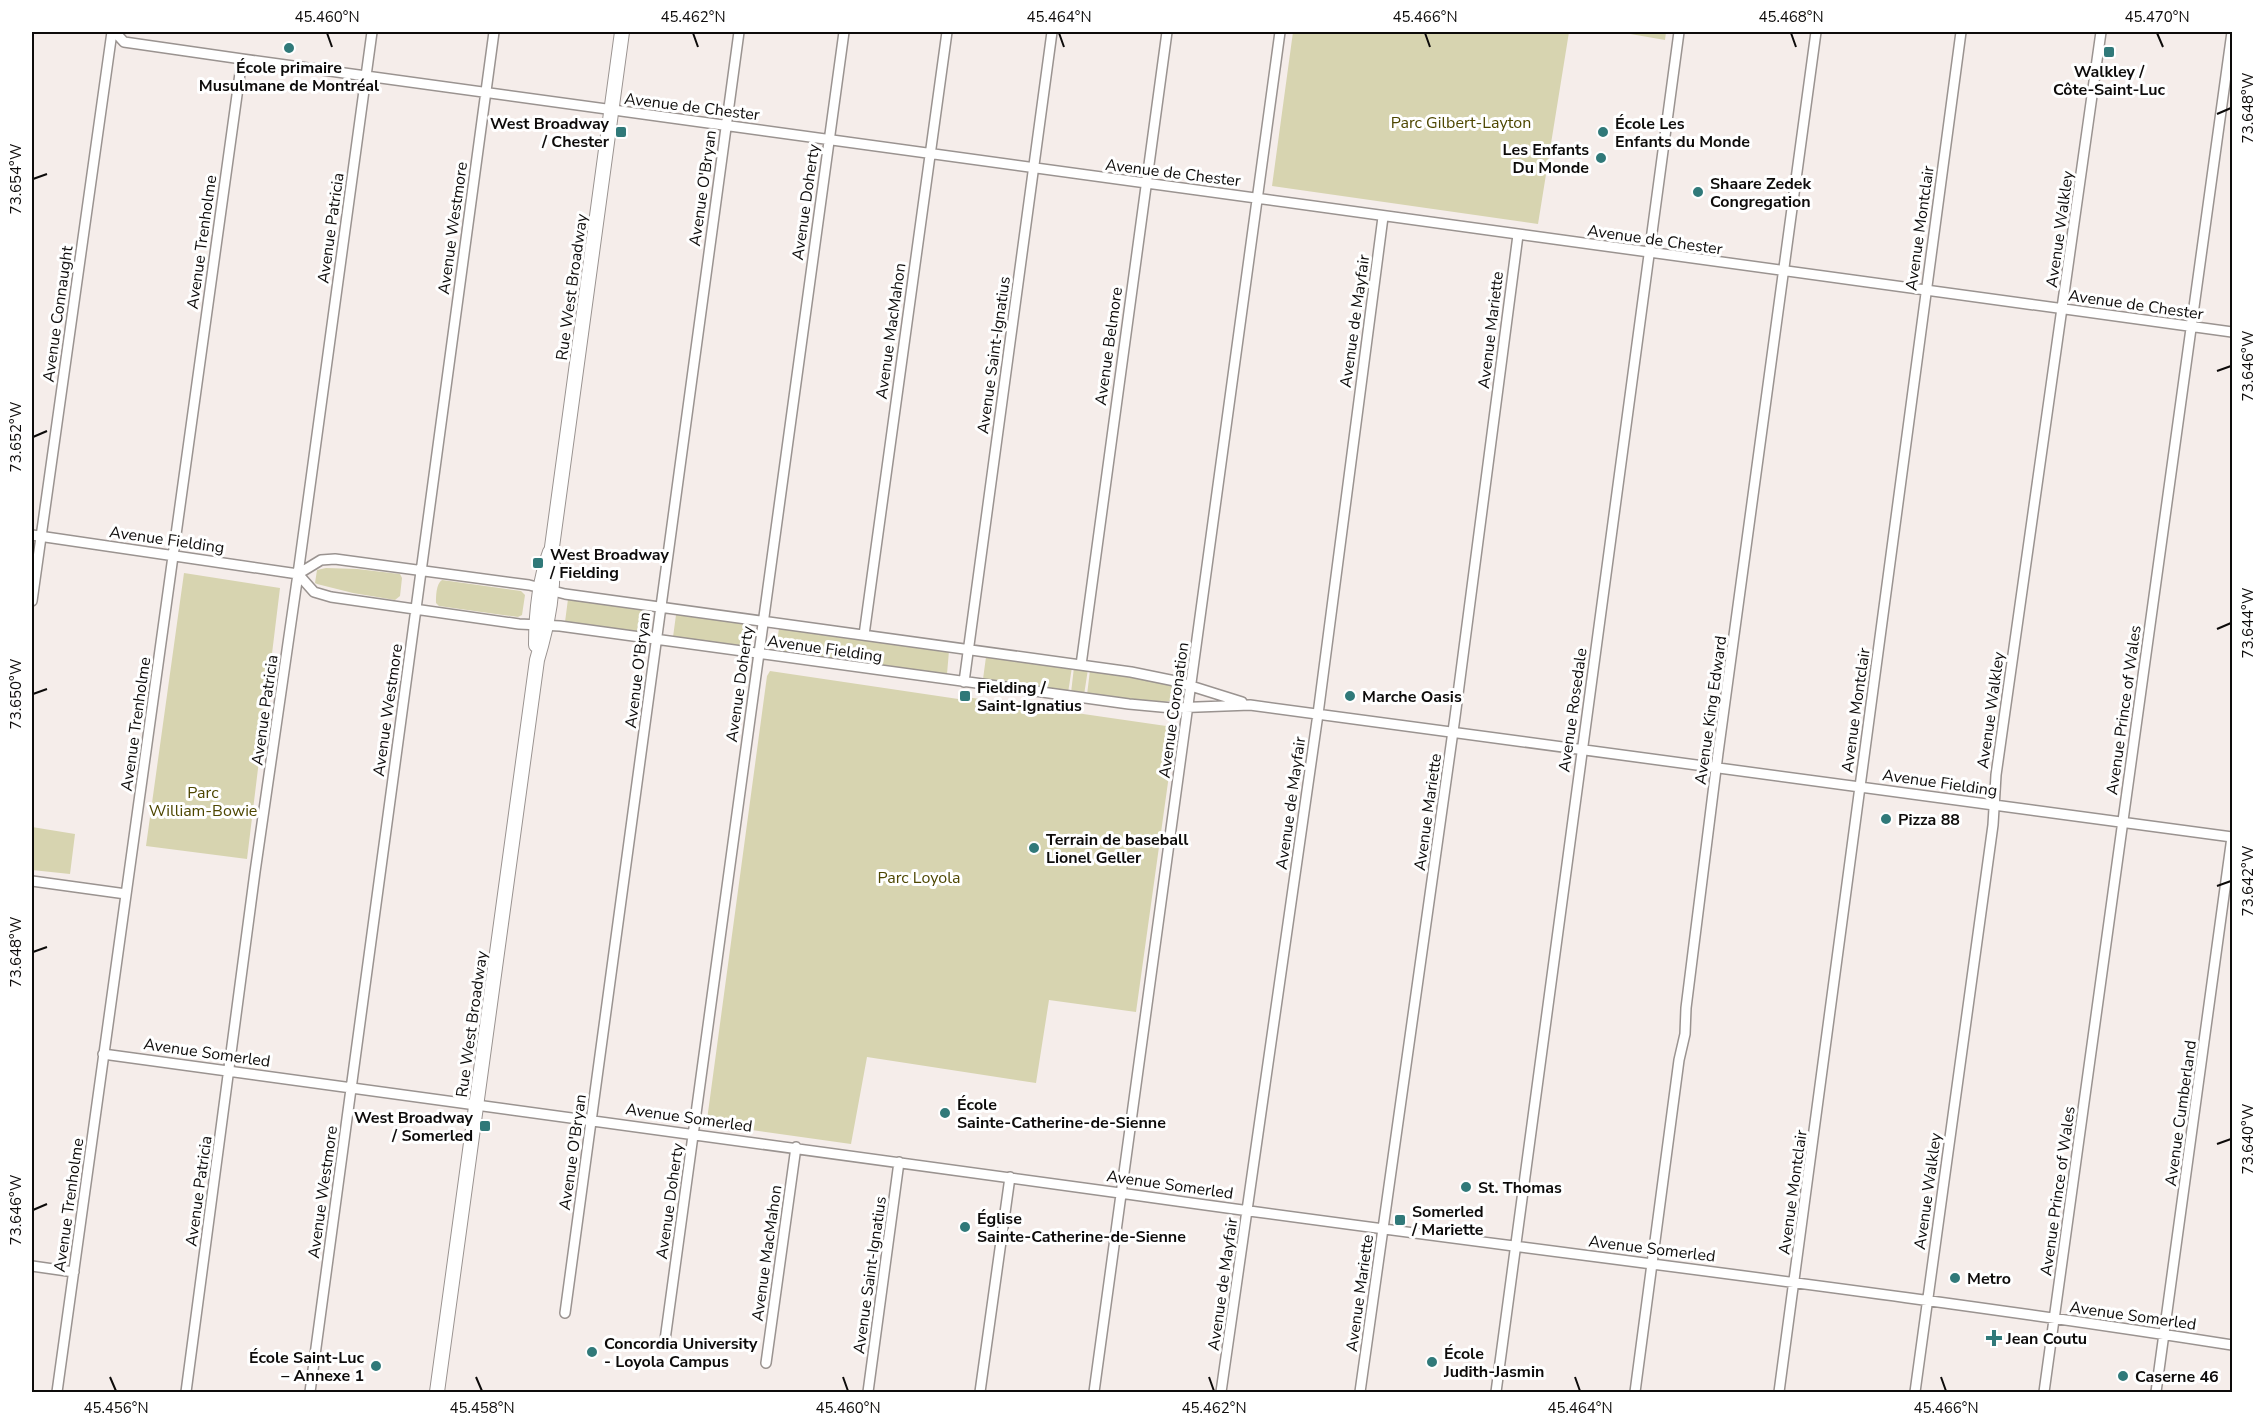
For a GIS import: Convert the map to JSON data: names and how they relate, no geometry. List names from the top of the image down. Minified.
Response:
{"streets":{"street":["Avenue de Chester","Avenue O'Bryan","Avenue Doherty","Avenue Patricia","Avenue Westmore","Avenue Montclair","Avenue Walkley","Avenue Trenholme","Rue West Broadway","Avenue Connaught","Avenue de Mayfair","Avenue Mariette","Avenue MacMahon","Avenue Belmore","Avenue Saint-Ignatius","Avenue Fielding","Avenue Coronation","Avenue Rosedale","Avenue King Edward","Avenue Prince of Wales","Avenue Somerled","Avenue Cumberland"]},"crossings":[["Avenue de Chester","Avenue O'Bryan"],["Avenue de Chester","Avenue Doherty"],["Avenue de Chester","Avenue Patricia"],["Avenue de Chester","Avenue Westmore"],["Avenue de Chester","Avenue Montclair"],["Avenue de Chester","Avenue Walkley"],["Avenue de Chester","Avenue Trenholme"],["Avenue de Chester","Rue West Broadway"],["Avenue de Chester","Avenue Connaught"],["Avenue de Chester","Avenue de Mayfair"],["Avenue de Chester","Avenue Mariette"],["Avenue de Chester","Avenue MacMahon"],["Avenue de Chester","Avenue Belmore"],["Avenue de Chester","Avenue Saint-Ignatius"],["Avenue de Chester","Avenue Coronation"],["Avenue de Chester","Avenue Rosedale"],["Avenue de Chester","Avenue King Edward"],["Avenue de Chester","Avenue Prince of Wales"],["Avenue O'Bryan","Avenue Fielding"],["Avenue O'Bryan","Avenue Somerled"],["Avenue Doherty","Avenue Fielding"],["Avenue Doherty","Avenue Somerled"],["Avenue Patricia","Avenue Fielding"],["Avenue Patricia","Avenue Somerled"],["Avenue Westmore","Avenue Fielding"],["Avenue Westmore","Avenue Somerled"],["Avenue Montclair","Avenue Fielding"],["Avenue Montclair","Avenue Somerled"],["Avenue Walkley","Avenue Fielding"],["Avenue Walkley","Avenue Somerled"],["Avenue Trenholme","Avenue Fielding"],["Avenue Trenholme","Avenue Somerled"],["Rue West Broadway","Avenue Fielding"],["Rue West Broadway","Avenue Somerled"],["Avenue Connaught","Avenue Fielding"],["Avenue de Mayfair","Avenue Fielding"],["Avenue de Mayfair","Avenue Somerled"],["Avenue Mariette","Avenue Fielding"],["Avenue Mariette","Avenue Somerled"],["Avenue MacMahon","Avenue Fielding"],["Avenue MacMahon","Avenue Somerled"],["Avenue Belmore","Avenue Fielding"],["Avenue Saint-Ignatius","Avenue Fielding"],["Avenue Saint-Ignatius","Avenue Somerled"],["Avenue Fielding","Avenue Coronation"],["Avenue Fielding","Avenue Rosedale"],["Avenue Fielding","Avenue King Edward"],["Avenue Fielding","Avenue Prince of Wales"],["Avenue Fielding","Avenue Cumberland"],["Avenue Coronation","Avenue Somerled"],["Avenue Rosedale","Avenue Somerled"],["Avenue King Edward","Avenue Somerled"],["Avenue Prince of Wales","Avenue Somerled"],["Avenue Somerled","Avenue Cumberland"]],"parks":["Parc Gilbert-Layton","Parc William-Bowie","Parc Loyola"],"places":{"other":["École primaire Musulmane de Montréal","École Les Enfants du Monde","Les Enfants Du Monde","Shaare Zedek Congregation","Marche Oasis","Pizza 88","Terrain de baseball Lionel Geller","École Sainte-Catherine-de-Sienne","St. Thomas","Église Sainte-Catherine-de-Sienne","Metro","Concordia University - Loyola Campus","École Judith-Jasmin","École Saint-Luc – Annexe 1","Caserne 46"],"transit":["Walkley / Côte-Saint-Luc","West Broadway / Chester","West Broadway / Fielding","Fielding / Saint-Ignatius","West Broadway / Somerled","Somerled / Mariette"],"health":["Jean Coutu"]},"coordinates":["45.460°N","45.462°N","45.464°N","45.466°N","45.468°N","45.470°N","73.648°W","73.654°W","73.646°W","73.652°W","73.644°W","73.650°W","73.642°W","73.640°W","45.456°N","45.458°N"]}
